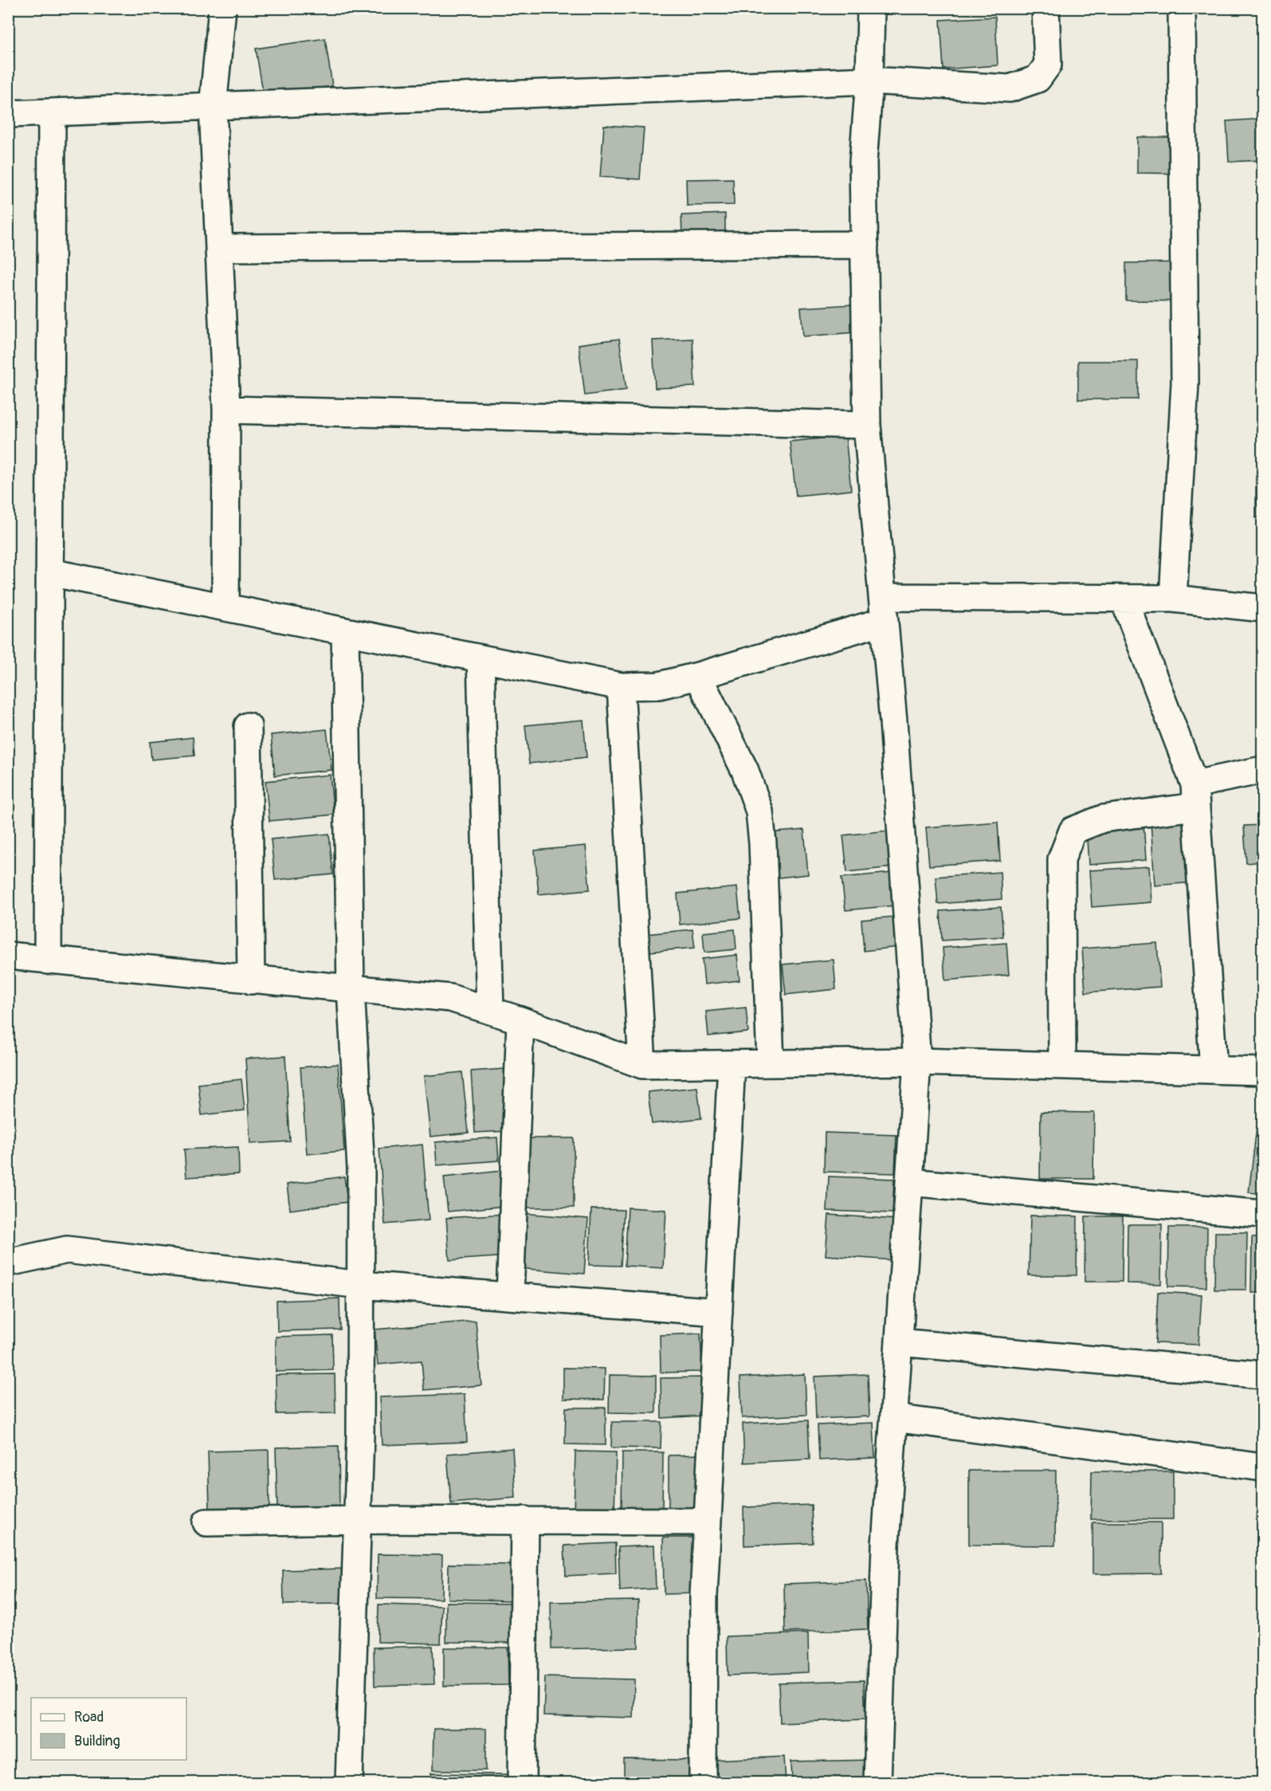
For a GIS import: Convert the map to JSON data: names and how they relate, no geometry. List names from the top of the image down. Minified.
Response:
{"legend":["Road","Building"]}
